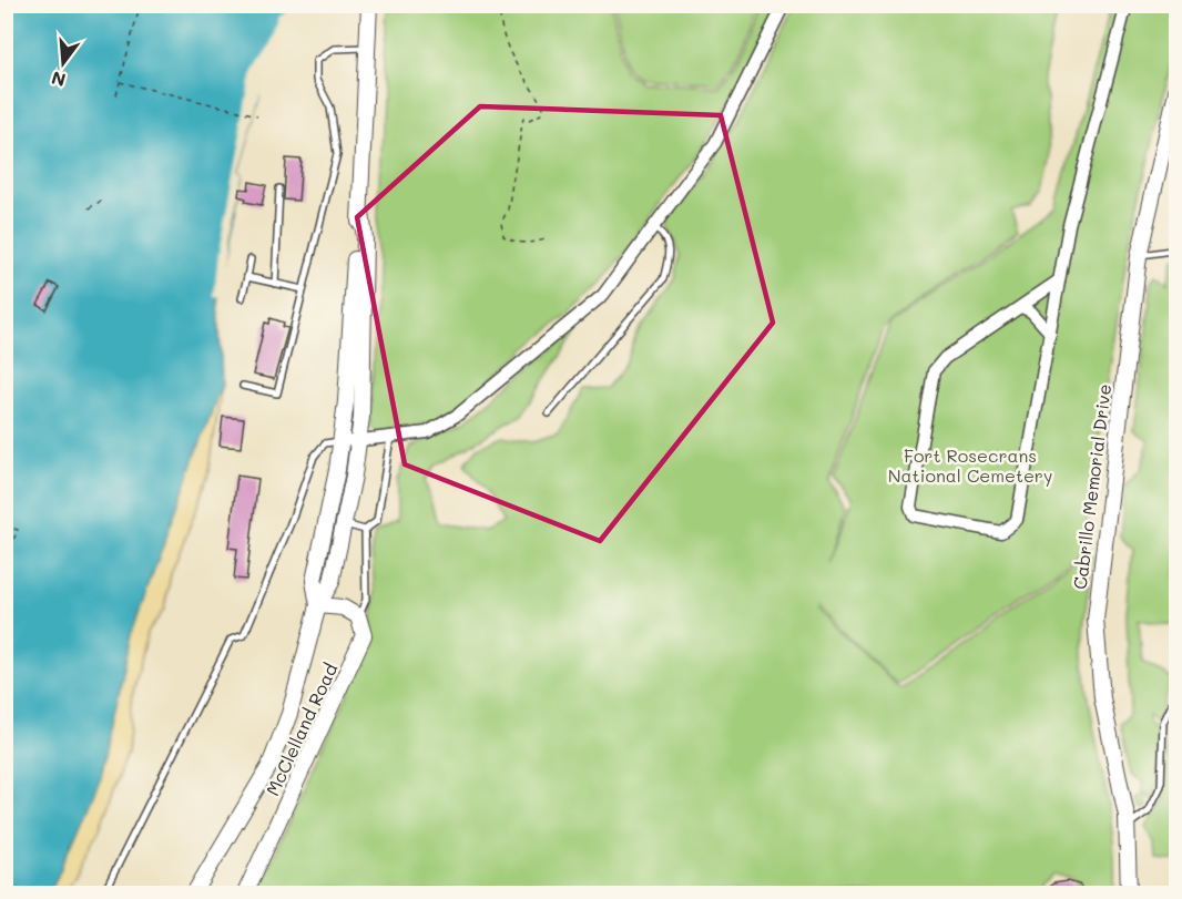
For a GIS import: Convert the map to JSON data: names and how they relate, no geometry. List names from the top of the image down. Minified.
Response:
{"streets":{"street":["Cabrillo Memorial Drive","McClelland Road"]},"parks":["Fort Rosecrans National Cemetery"],"north":"bottom"}
